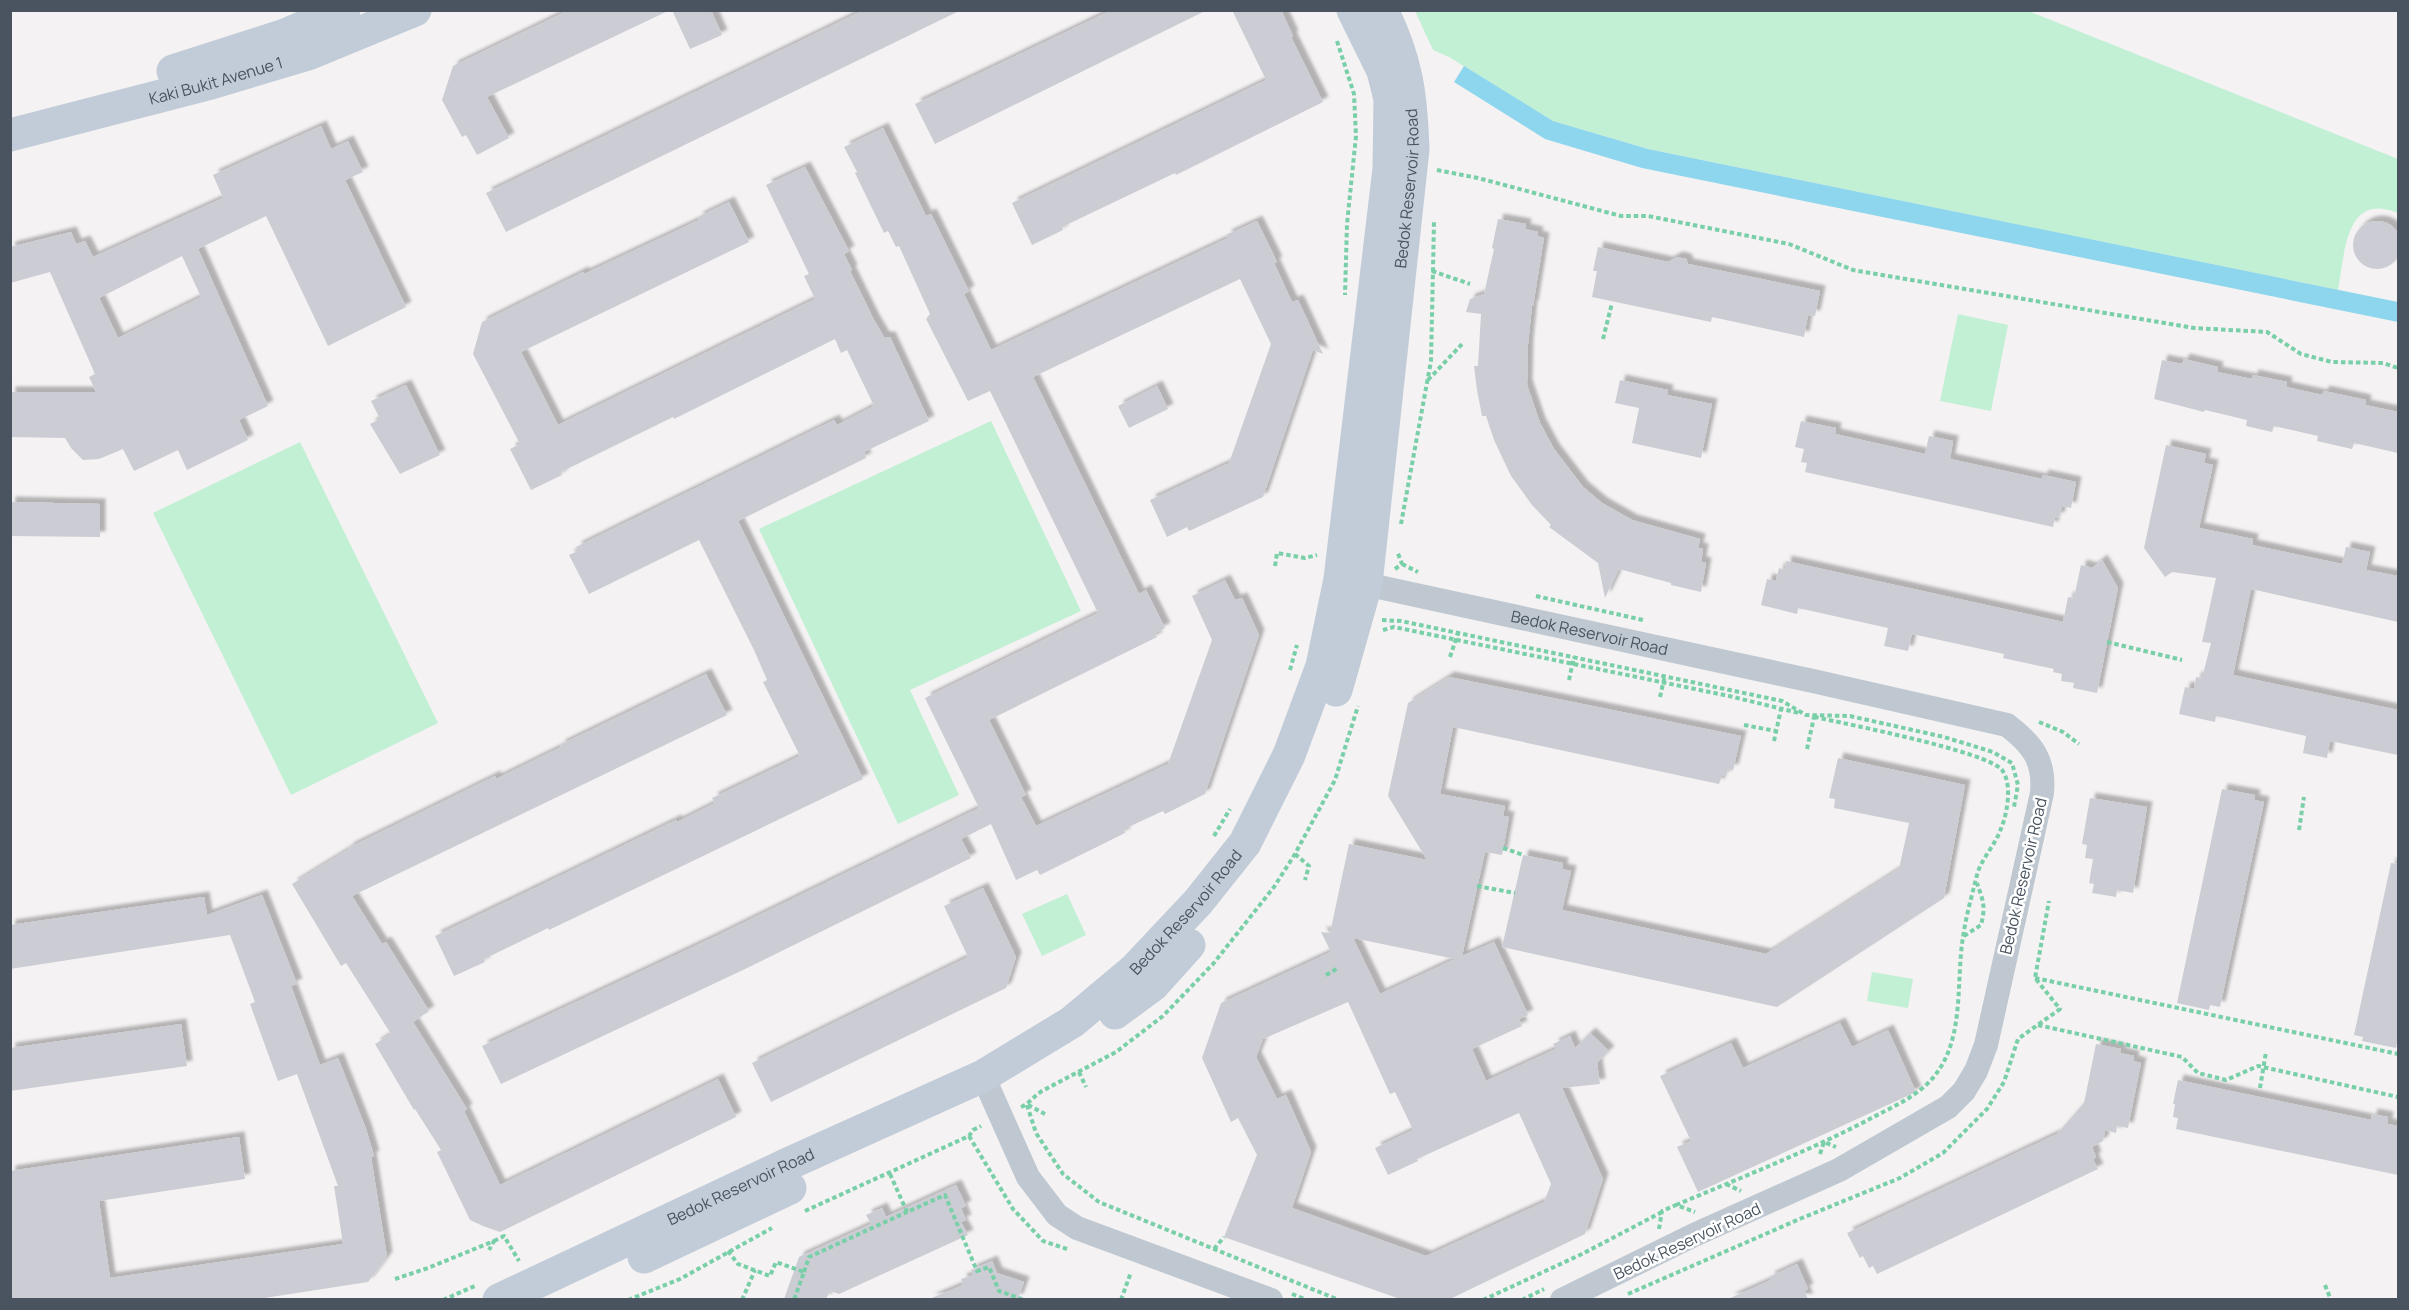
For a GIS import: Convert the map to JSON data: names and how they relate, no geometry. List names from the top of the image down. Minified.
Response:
{"streets":{"main road":["Kaki Bukit Avenue 1","Bedok Reservoir Road"]}}
